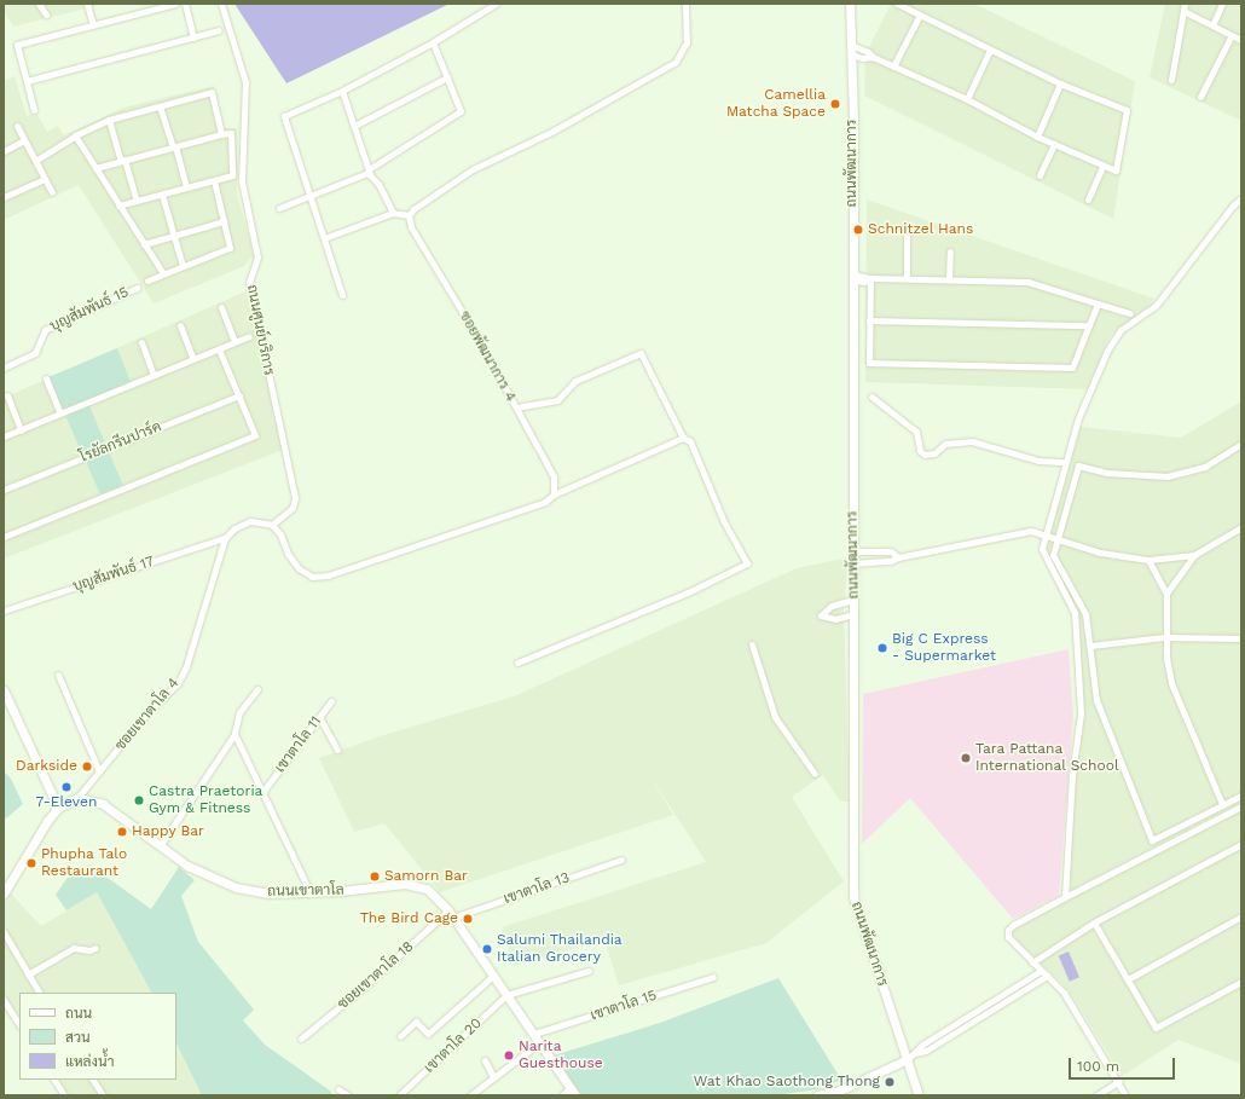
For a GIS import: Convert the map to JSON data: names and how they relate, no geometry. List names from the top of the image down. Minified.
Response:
{"streets":{"street":["ถนนพัฒนาการ","บุญสัมพันธ์ 15","ถนนศูนย์บริการ","ซอยพัฒนาการ 4","โรยัลกรีนปาร์ค","บุญสัมพันธ์ 17","ซอยเขาตาโล 4","เขาตาโล 11","เขาตาโล 13","ถนนเขาตาโล","ซอยเขาตาโล 18","เขาตาโล 15","เขาตาโล 20"]},"crossings":[["บุญสัมพันธ์ 17","ซอยเขาตาโล 4"],["ซอยเขาตาโล 4","ถนนเขาตาโล"],["เขาตาโล 13","ถนนเขาตาโล"],["เขาตาโล 13","ซอยเขาตาโล 18"],["ถนนเขาตาโล","ซอยเขาตาโล 18"],["ถนนเขาตาโล","เขาตาโล 15"],["ถนนเขาตาโล","เขาตาโล 20"]],"places":["Camellia Matcha Space","Schnitzel Hans","Big C Express - Supermarket","Tara Pattana International School","Darkside","7-Eleven","Castra Praetoria Gym & Fitness","Happy Bar","Phupha Talo Restaurant","Samorn Bar","The Bird Cage","Salumi Thailandia Italian Grocery","Narita Guesthouse","Wat Khao Saothong Thong"],"legend":["ถนน","สวน","แหล่งน้ำ"],"scale_bar":"100 m"}
